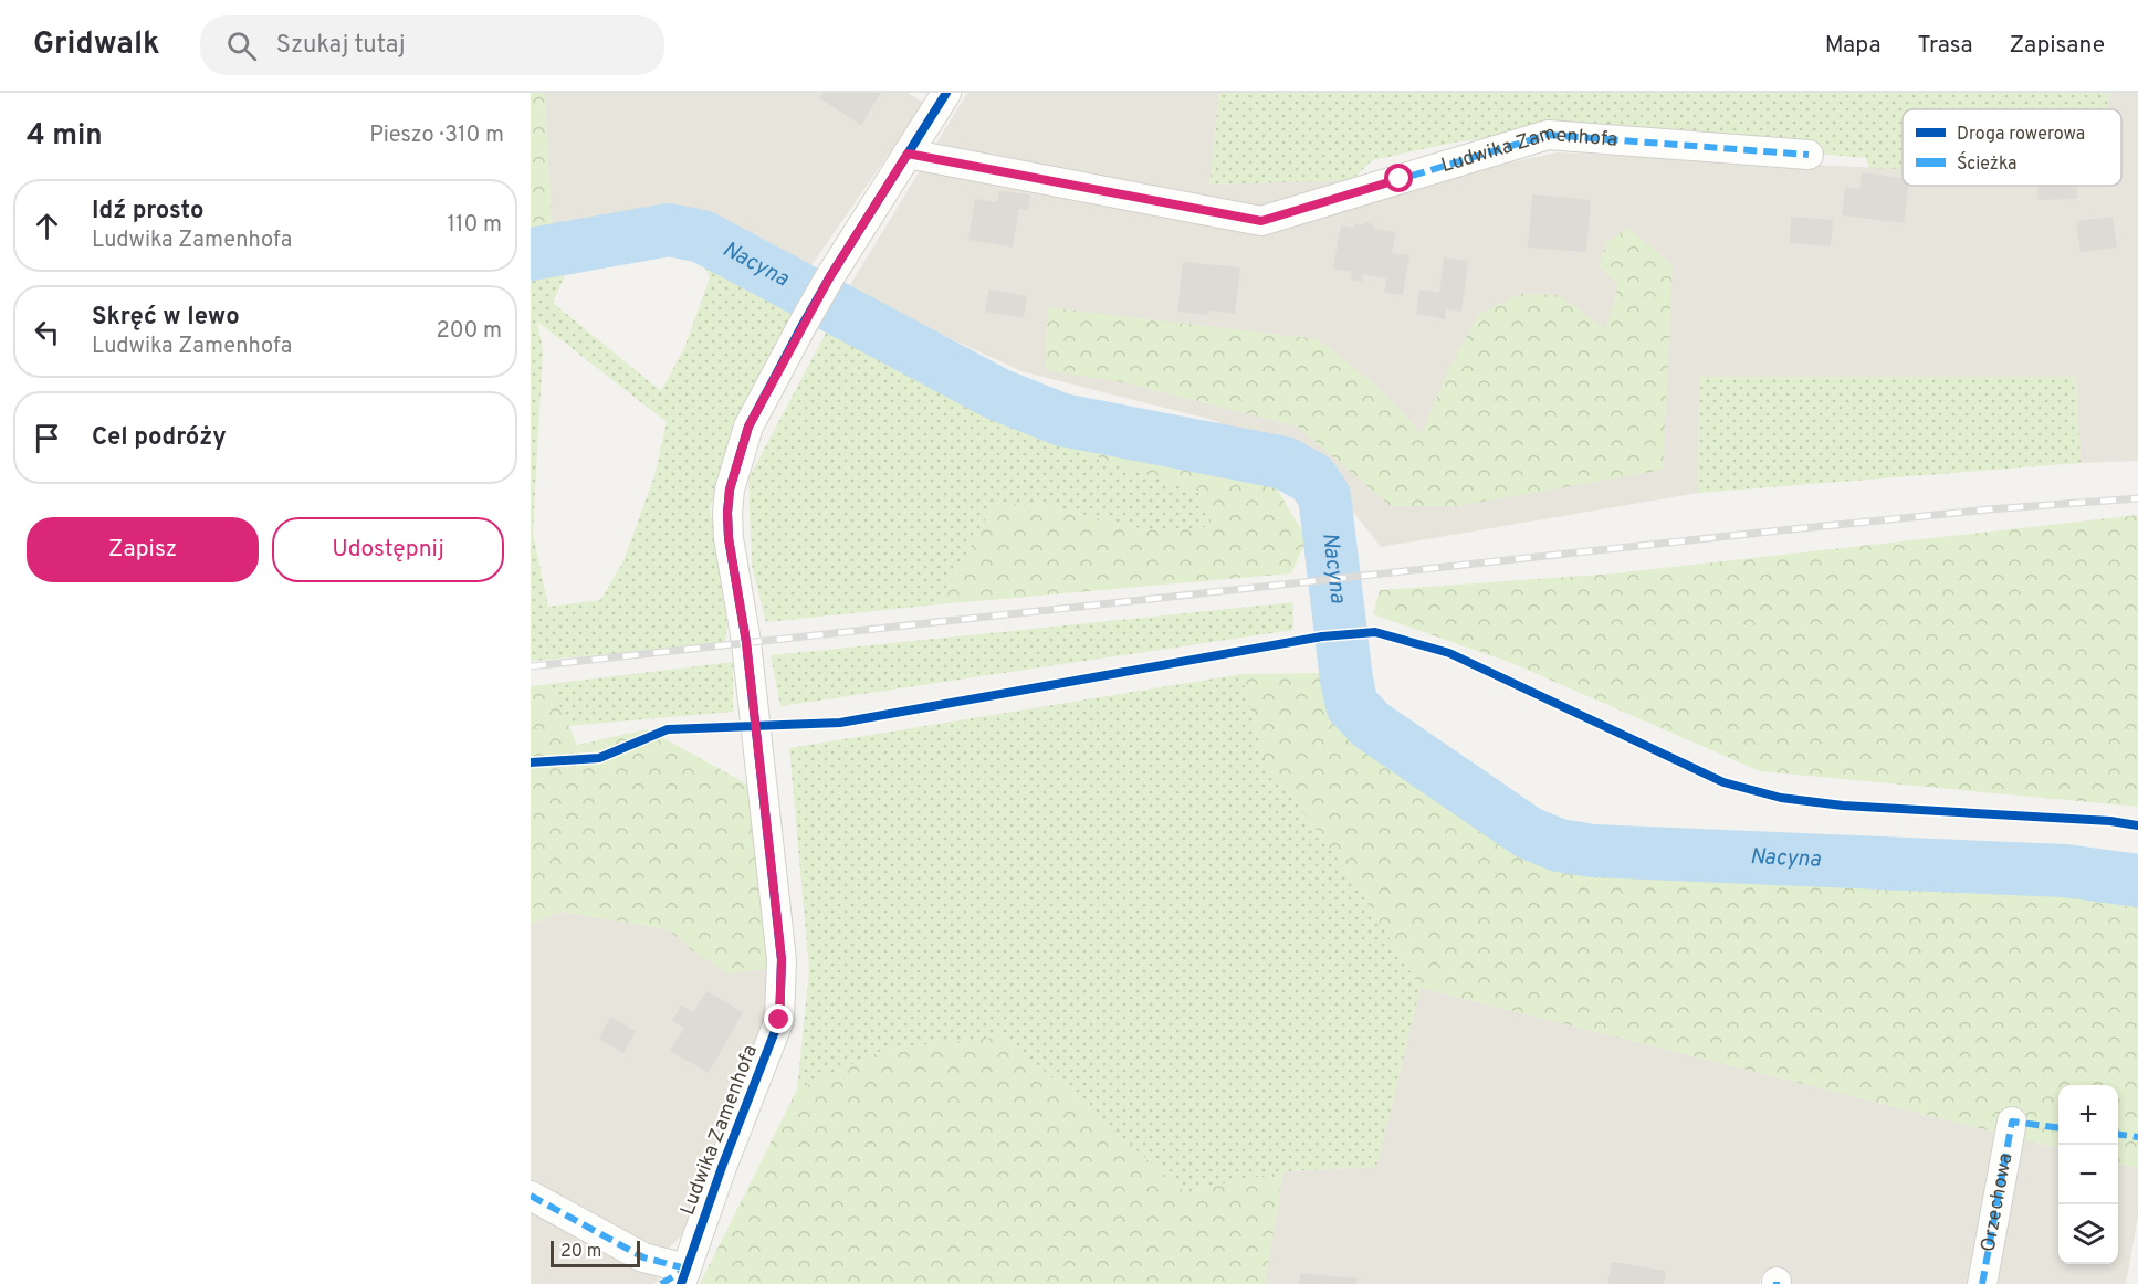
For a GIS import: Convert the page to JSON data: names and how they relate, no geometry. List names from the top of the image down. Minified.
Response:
{"streets":{"street":["Ludwika Zamenhofa","Orzechowa"]},"water":["Nacyna"],"legend":["Droga rowerowa","Ścieżka"],"scale_bar":"20 m","page":{"header":"Gridwalk","search":"Szukaj tutaj","nav":["Mapa","Trasa","Zapisane"],"heading":["4 min","Pieszo · 310 m"],"list":[["Idź prosto","Ludwika Zamenhofa","110 m"],["Skręć w lewo","Ludwika Zamenhofa","200 m"],"Cel podróży"],"buttons":["Zapisz","Udostępnij"],"map_buttons":["+","−"],"scale":"20 m"}}
